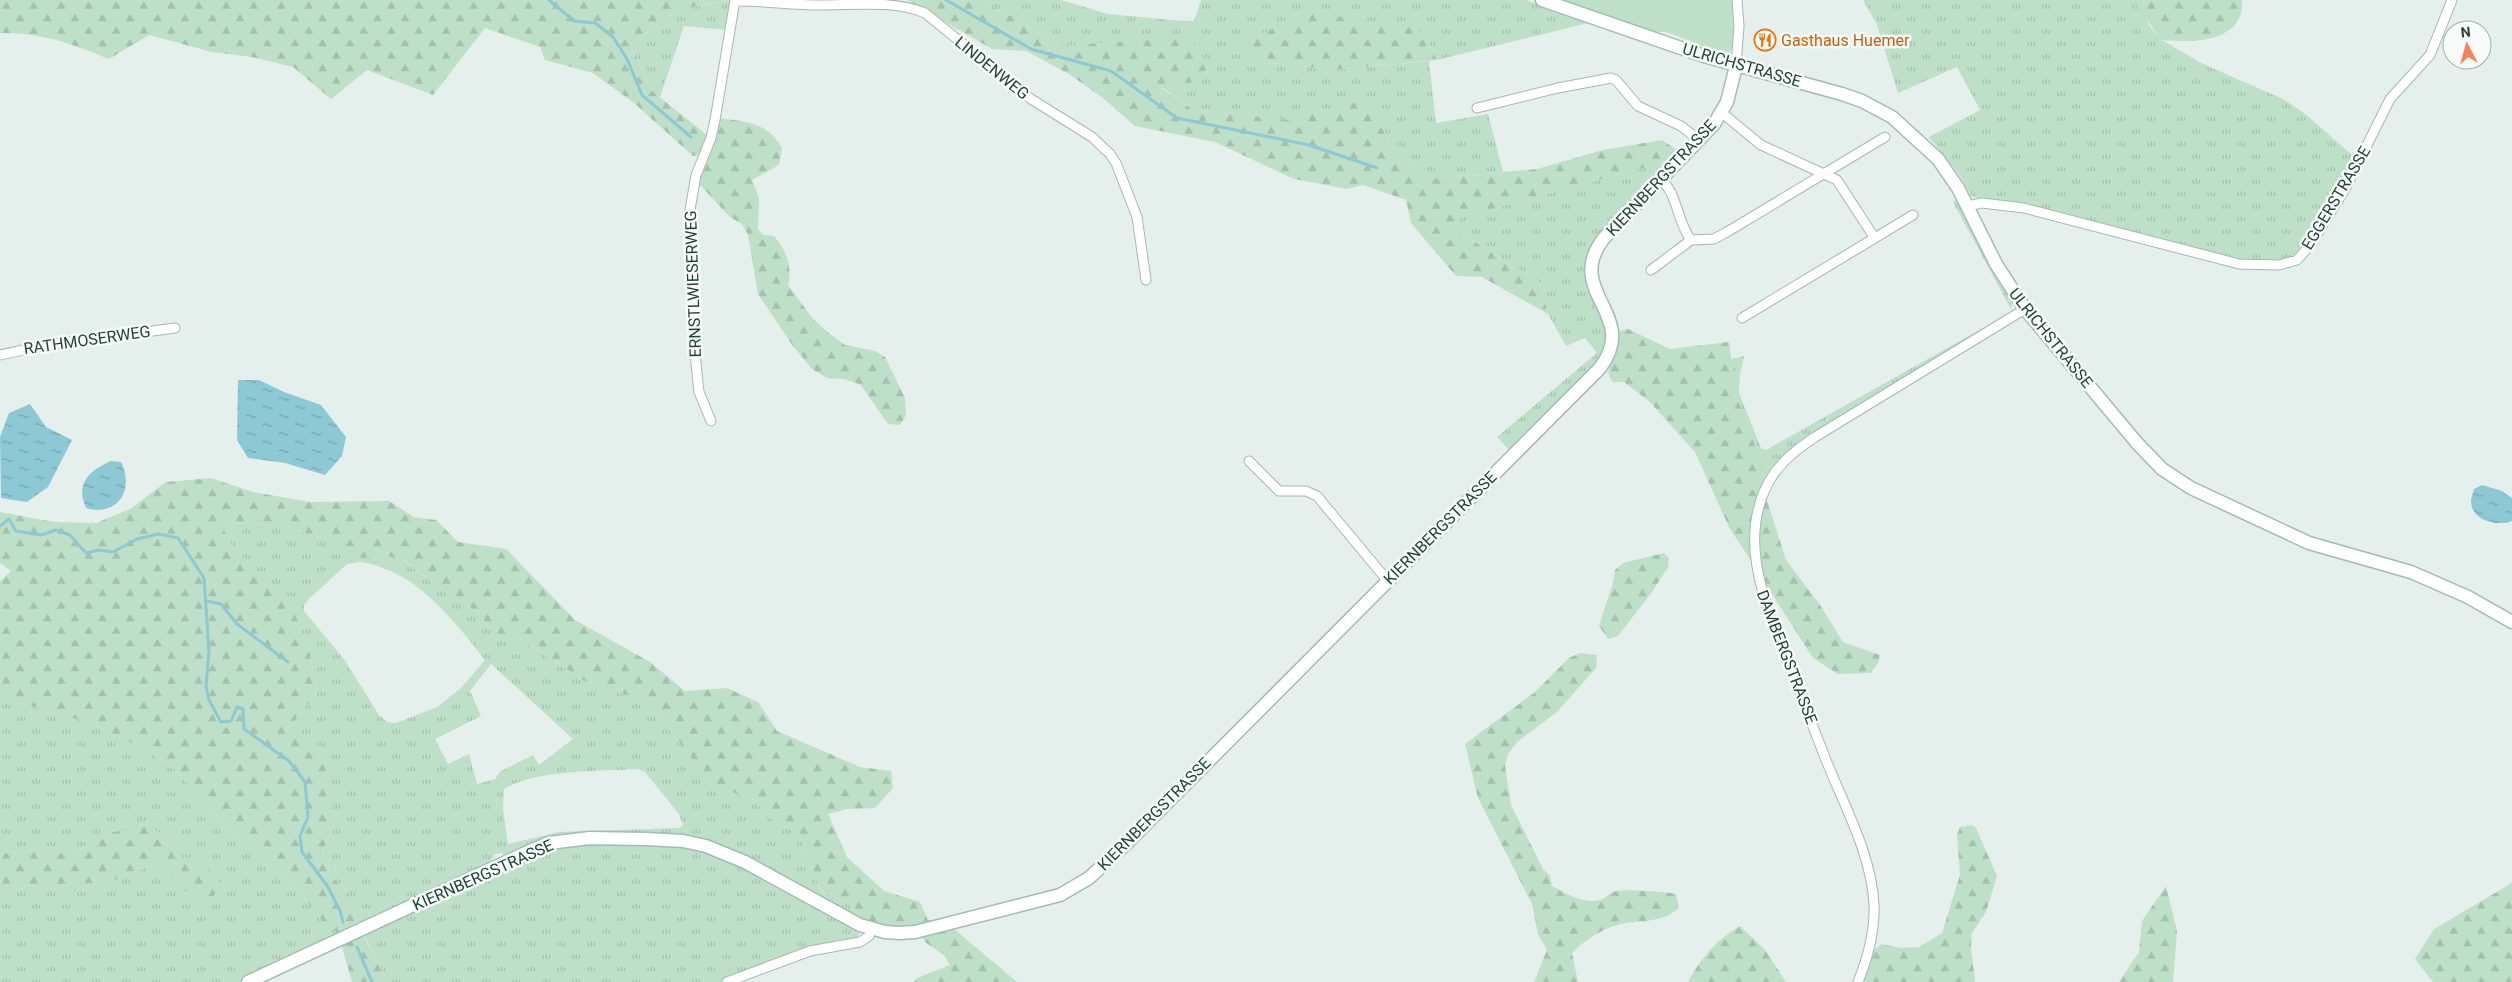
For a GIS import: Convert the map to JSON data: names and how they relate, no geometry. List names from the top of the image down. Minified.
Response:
{"streets":{"street":["ULRICHSTRASSE","LINDENWEG","KIERNBERGSTRASSE","EGGERSTRASSE","ERNSTLWIESERWEG","RATHMOSERWEG","DAMBERGSTRASSE"]},"crossings":[["ULRICHSTRASSE","KIERNBERGSTRASSE"],["ULRICHSTRASSE","EGGERSTRASSE"],["ULRICHSTRASSE","DAMBERGSTRASSE"],["LINDENWEG","ERNSTLWIESERWEG"]],"places":{"restaurant":["Gasthaus Huemer"]},"north":"top"}
